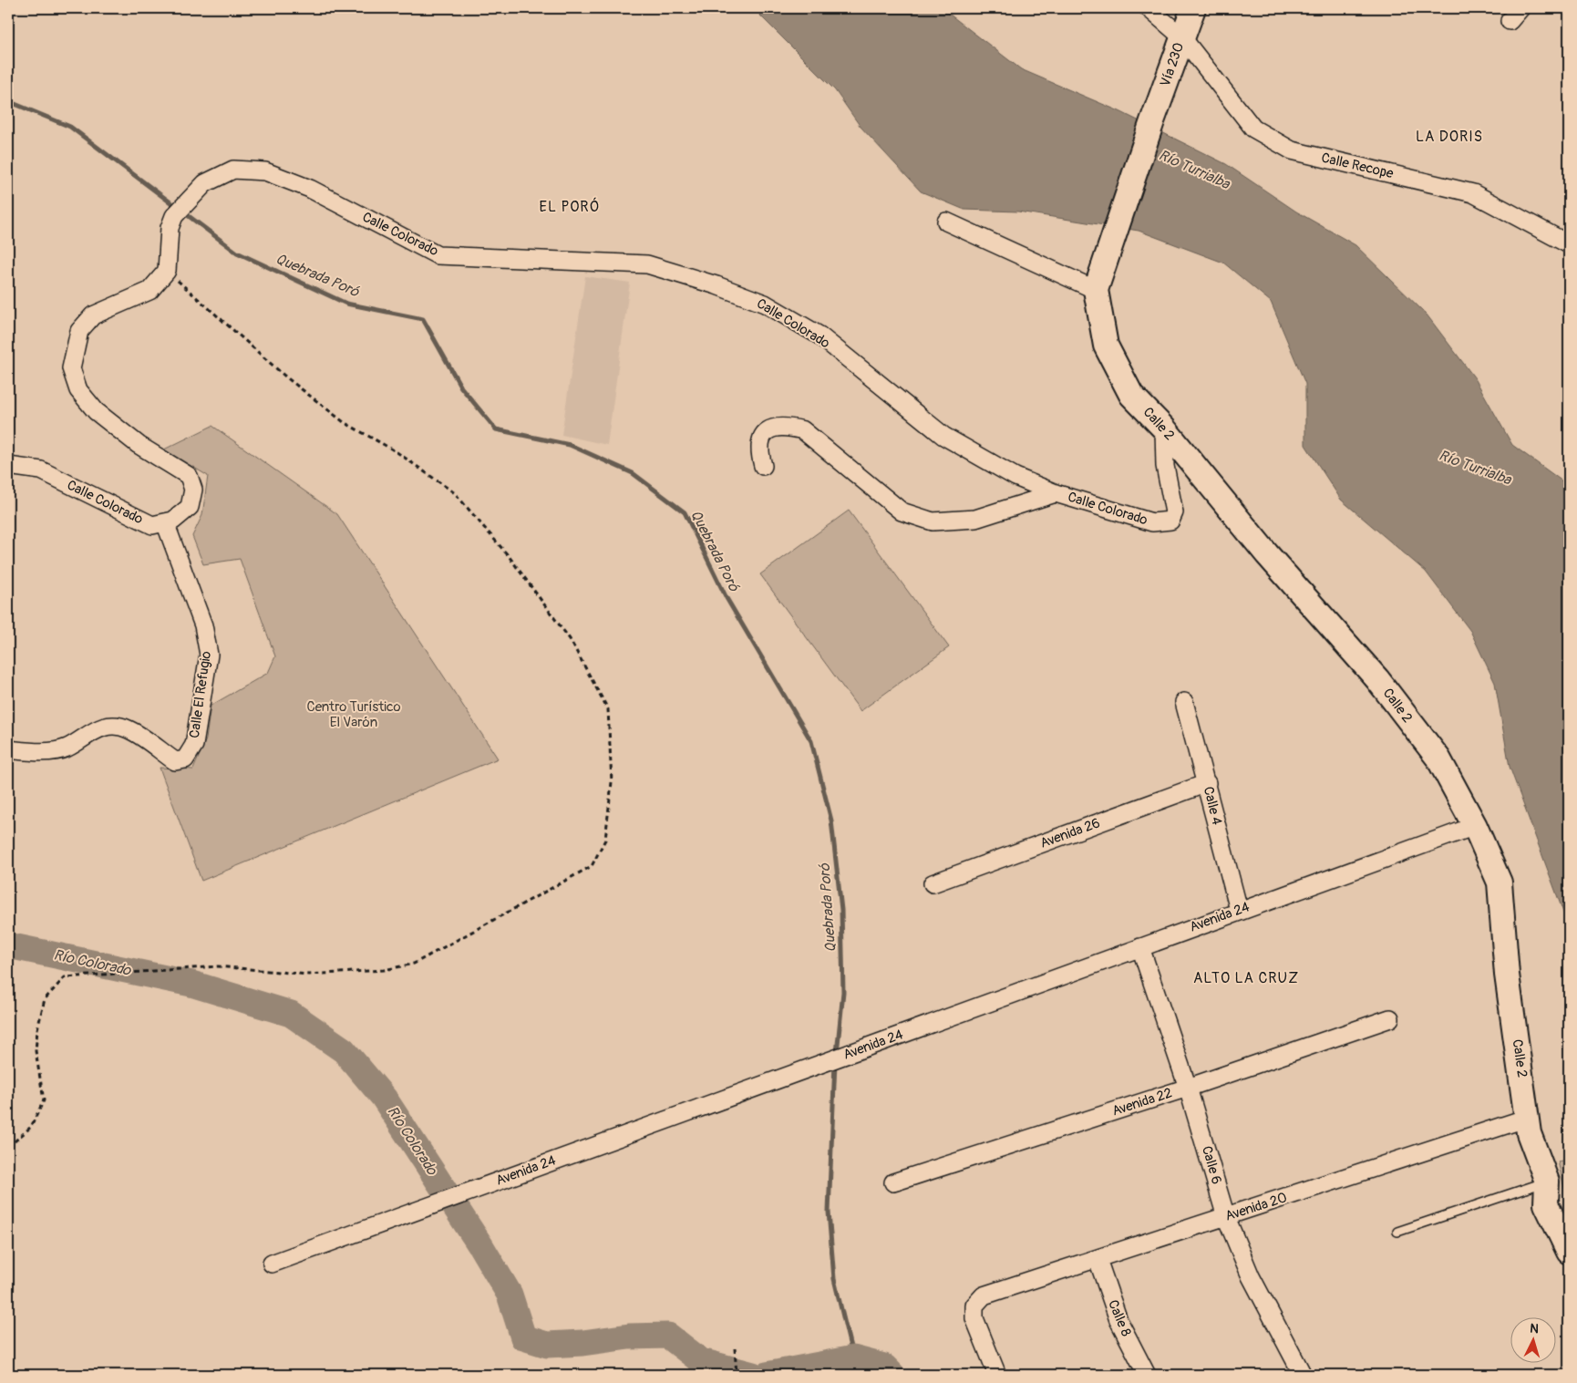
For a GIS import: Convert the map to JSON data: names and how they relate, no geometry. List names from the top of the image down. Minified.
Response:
{"streets":{"main road":["Vía 230","Calle 2"],"street":["Calle Recope","Calle Colorado","Calle El Refugio","Calle 4","Avenida 26","Avenida 24","Avenida 22","Calle 6","Avenida 20","Calle 8"]},"crossings":[["Vía 230","Calle Recope"],["Vía 230","Calle 2"],["Calle Colorado","Calle 2"],["Calle Colorado","Calle El Refugio"],["Calle 2","Avenida 24"],["Calle 2","Avenida 20"],["Calle 4","Avenida 26"],["Calle 4","Avenida 24"],["Avenida 24","Calle 6"],["Avenida 22","Calle 6"],["Calle 6","Avenida 20"],["Avenida 20","Calle 8"]],"districts":["LA DORIS","EL PORÓ","ALTO LA CRUZ"],"water":["Río Turrialba","Quebrada Poró","Río Colorado"],"parks":["Centro Turístico El Varón"],"north":"top"}
